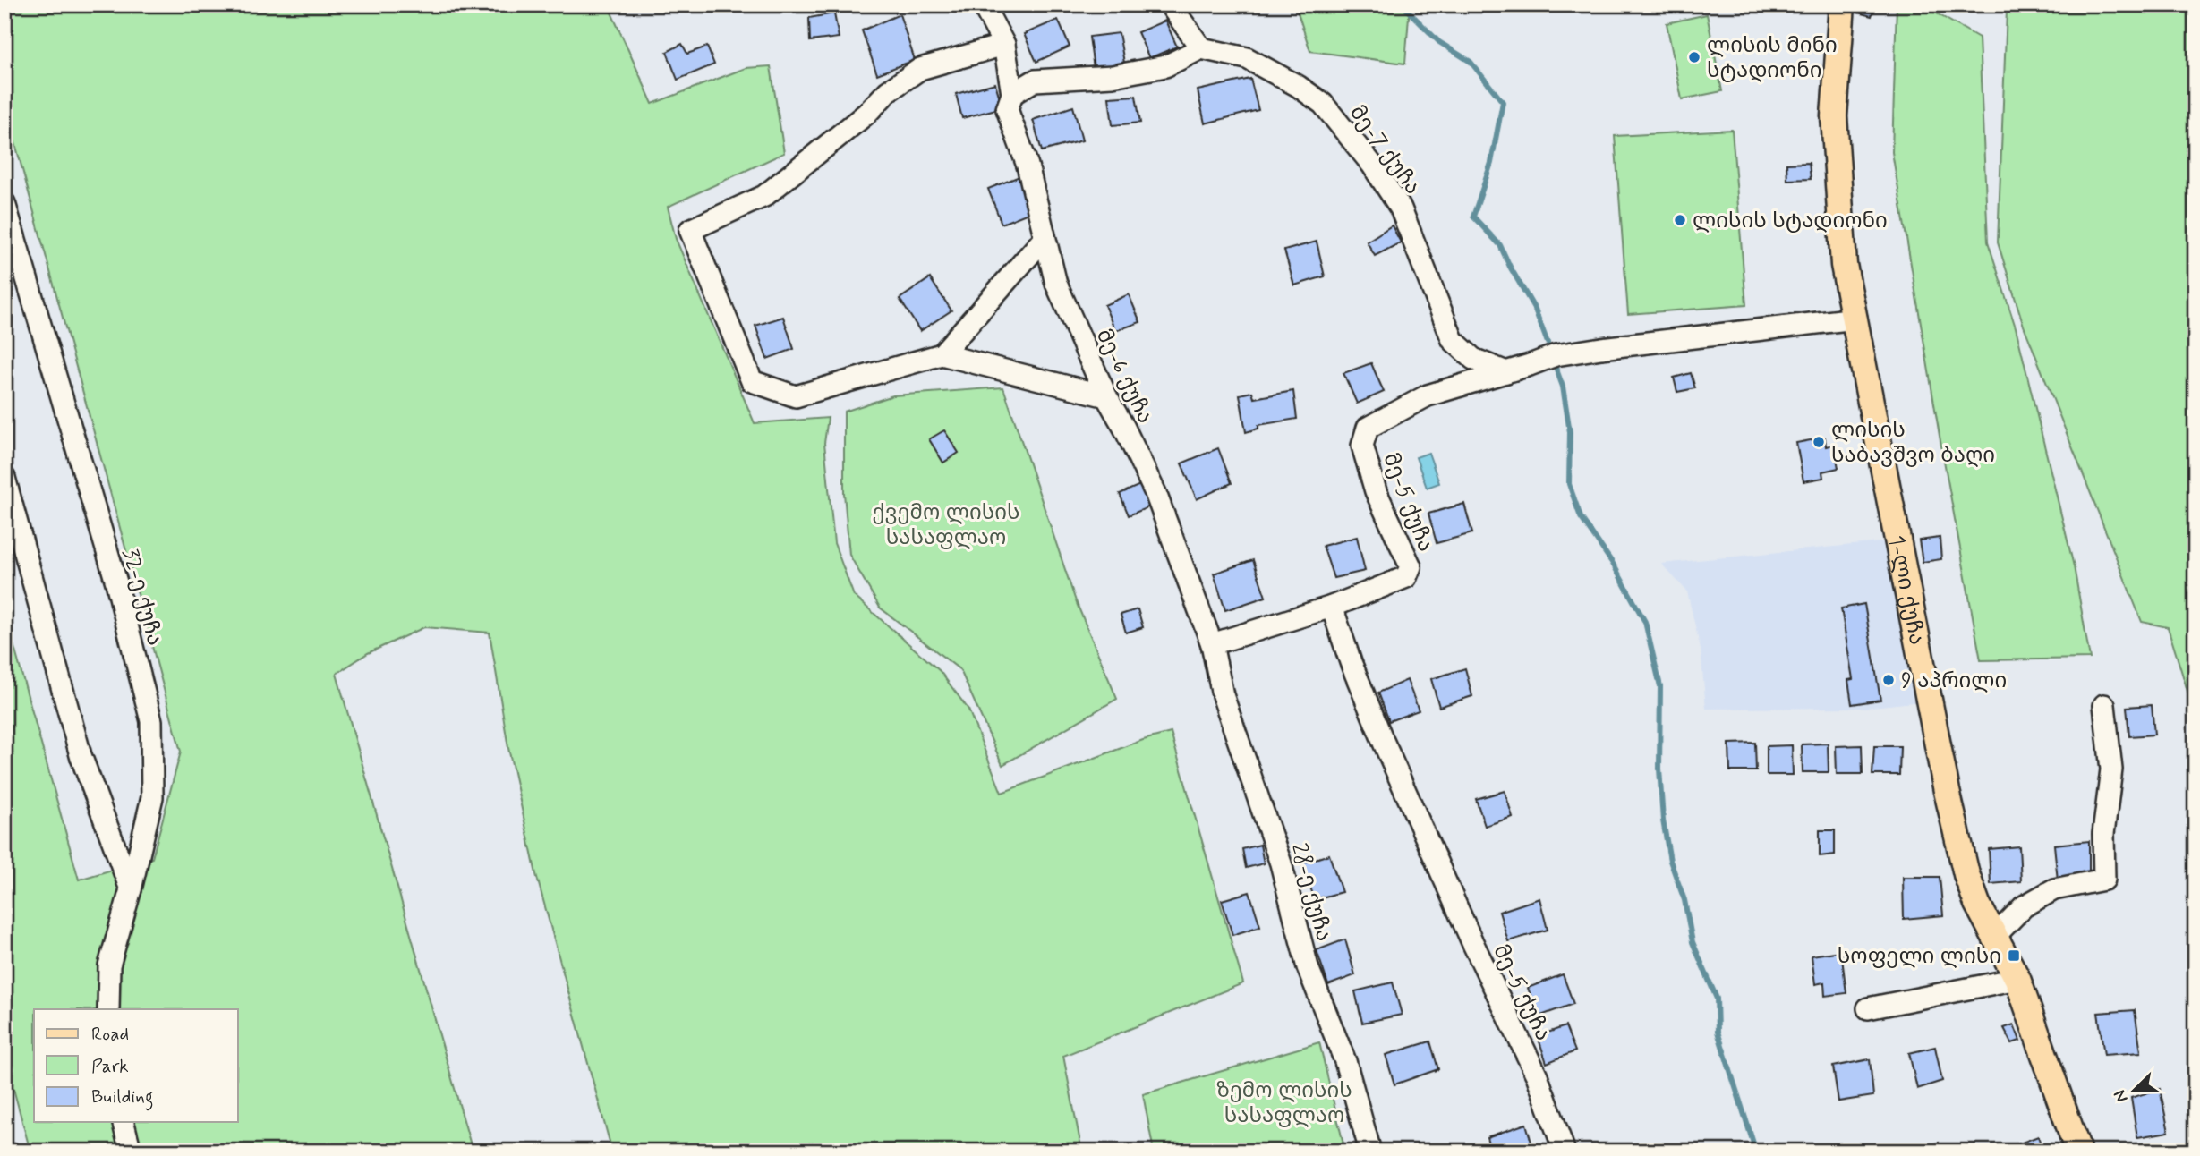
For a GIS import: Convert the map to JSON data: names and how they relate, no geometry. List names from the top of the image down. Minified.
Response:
{"streets":{"main road":["1-ლი ქუჩა"],"street":["მე-7 ქუჩა","მე-6 ქუჩა","მე-5 ქუჩა","32-ე ქუჩა","28-ე ქუჩა"]},"crossings":[["მე-7 ქუჩა","მე-5 ქუჩა"],["მე-6 ქუჩა","28-ე ქუჩა"],["მე-5 ქუჩა","1-ლი ქუჩა"]],"parks":["ქვემო ლისის სასაფლაო","ზემო ლისის სასაფლაო"],"places":{"other":["ლისის მინი სტადიონი","ლისის სტადიონი","ლისის საბავშვო ბაღი","9 აპრილი"],"transit":["სოფელი ლისი"]},"legend":["Road","Park","Building"],"north":"bottom left"}
